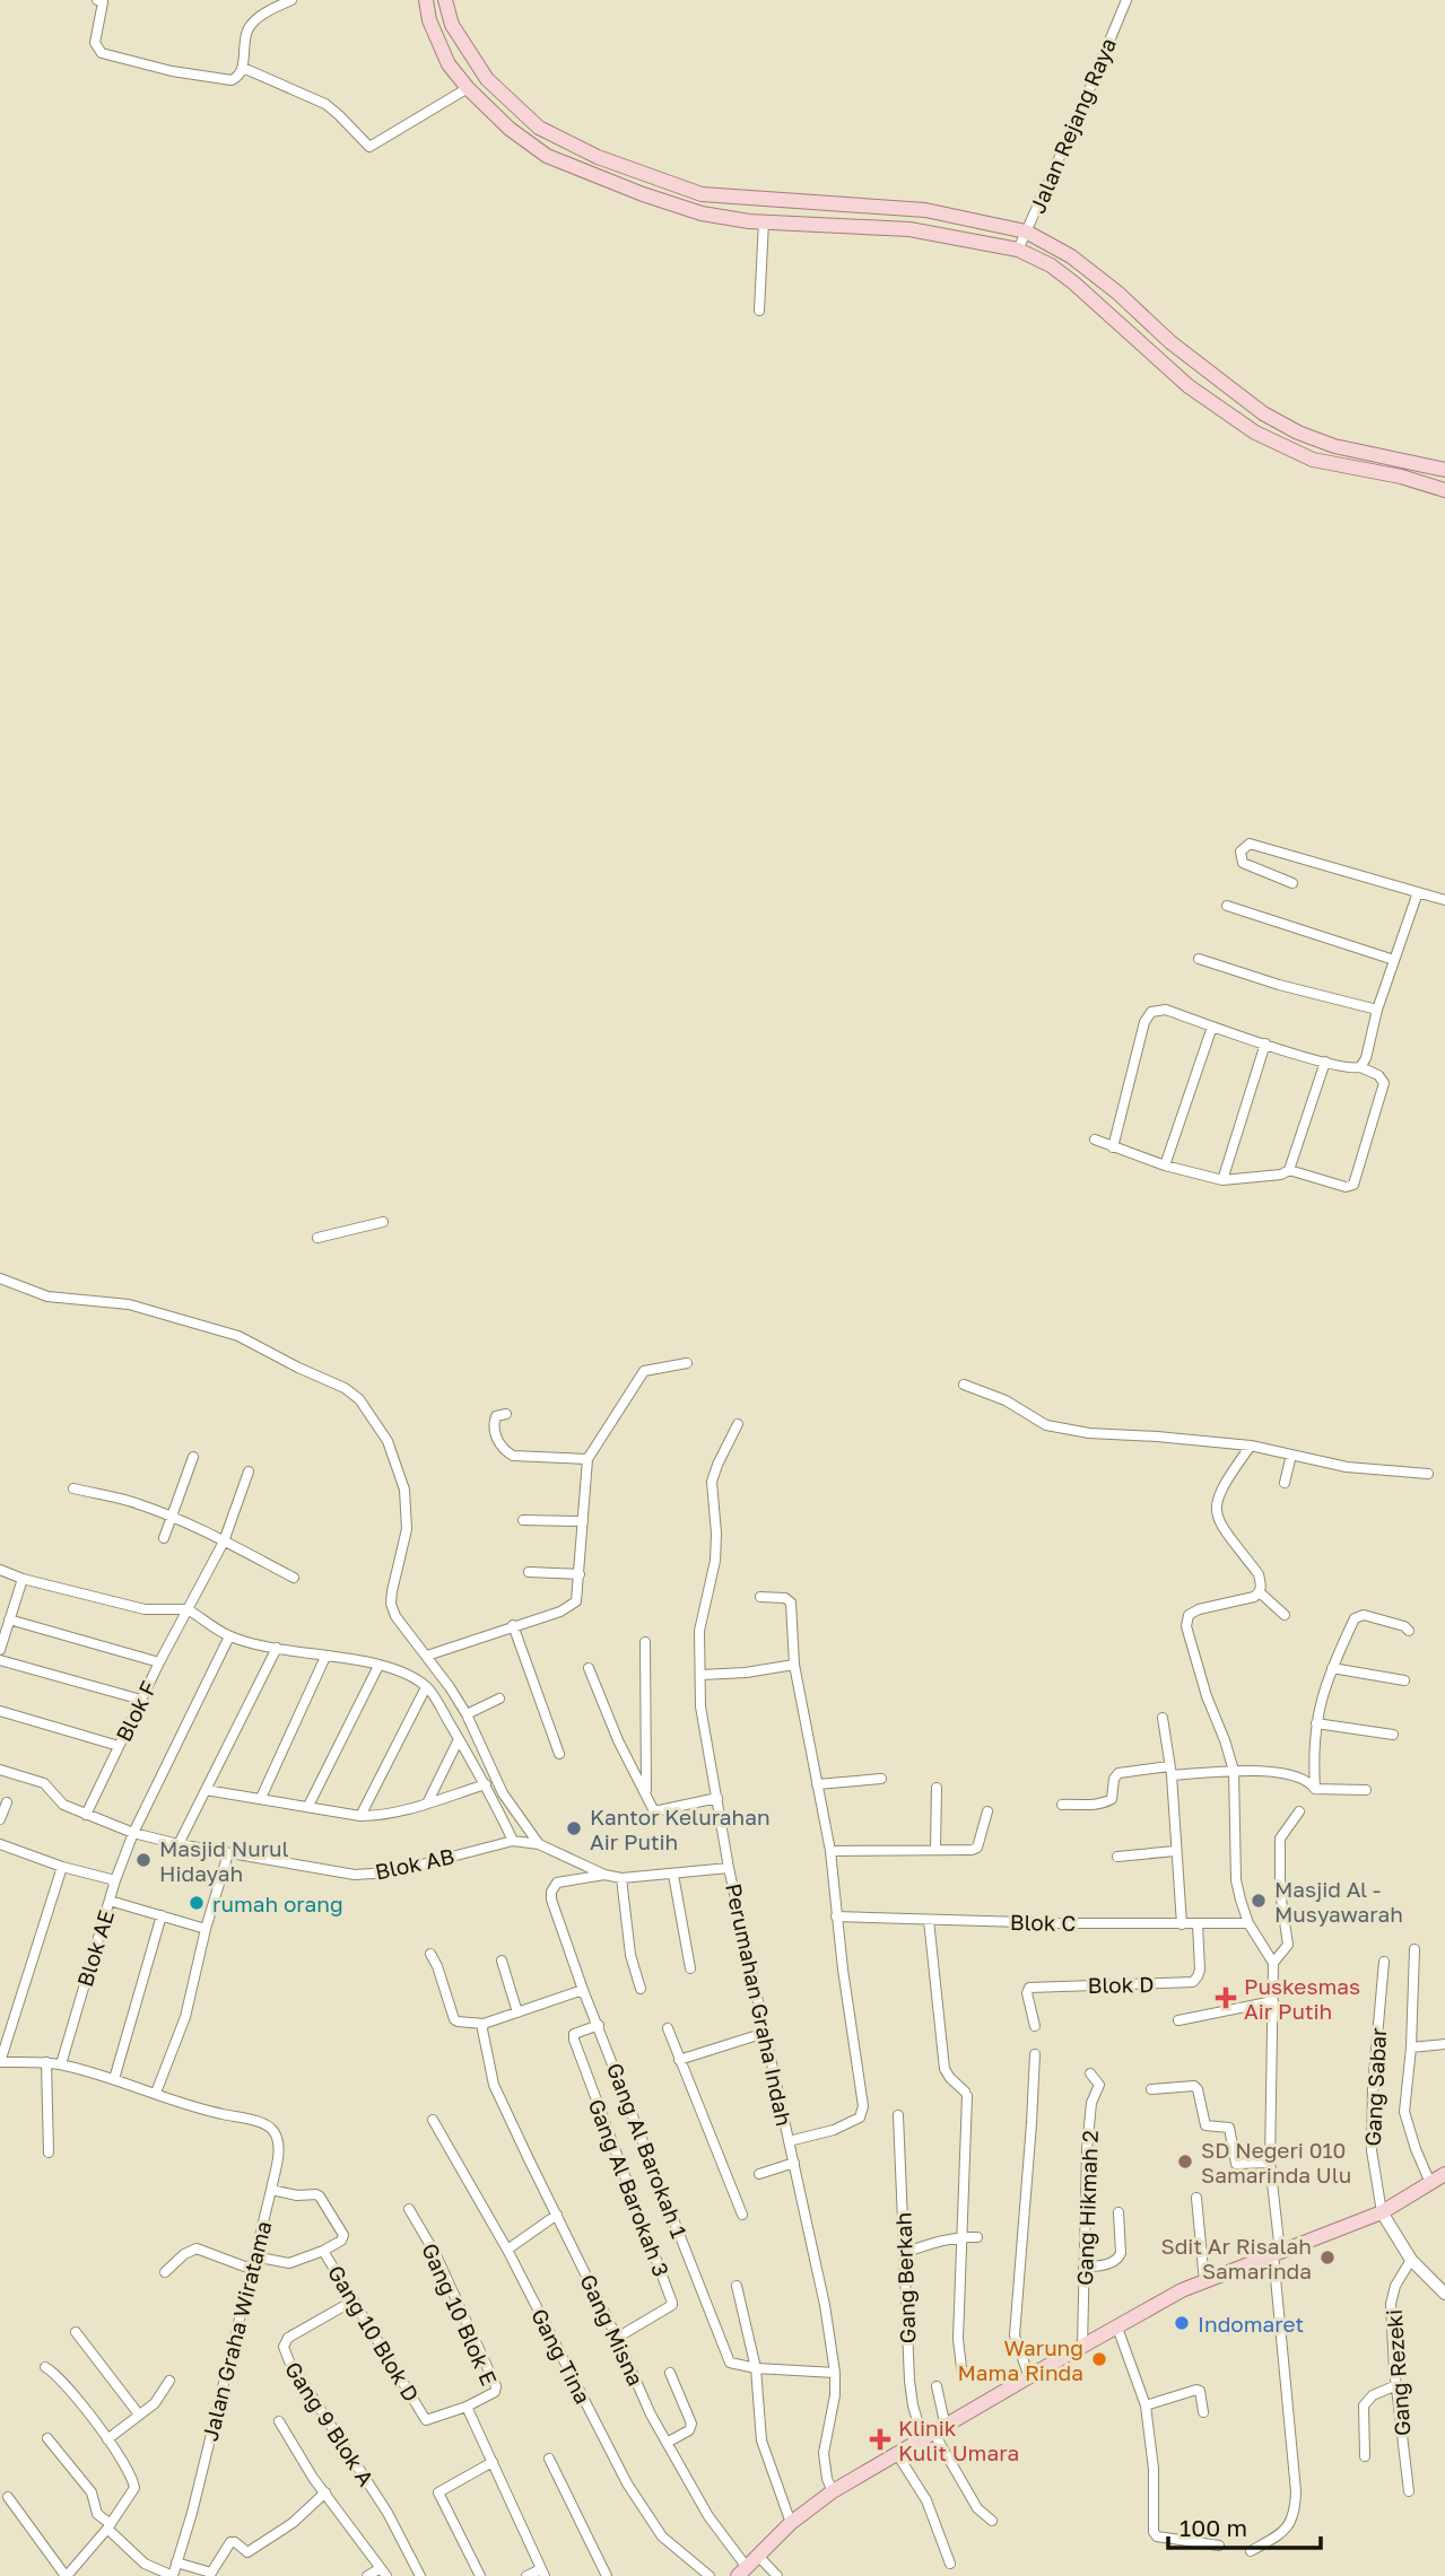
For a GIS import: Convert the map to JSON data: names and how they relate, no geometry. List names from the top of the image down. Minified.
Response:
{"streets":{"street":["Jalan Rejang Raya","Blok F","Blok AB","Blok C","Blok AE","Blok D","Perumahan Graha Indah","Gang Sabar","Gang Al Barokah 1","Gang Al Barokah 3","Gang Hikmah 2","Gang Berkah","Gang 10 Blok E","Gang Misna","Jalan Graha Wiratama","Gang 10 Blok D","Gang Tina","Gang Rezeki","Gang 9 Blok A"]},"crossings":[["Blok F","Blok AB"],["Blok AB","Blok AE"],["Blok AB","Perumahan Graha Indah"],["Blok C","Blok D"],["Perumahan Graha Indah","Gang Al Barokah 1"],["Gang Al Barokah 1","Gang Al Barokah 3"],["Gang Al Barokah 3","Gang Misna"],["Gang 10 Blok E","Gang 10 Blok D"],["Gang 10 Blok D","Gang 9 Blok A"]],"places":{"other":["Kantor Kelurahan Air Putih","Masjid Nurul Hidayah","Masjid Al - Musyawarah","rumah orang","SD Negeri 010 Samarinda Ulu","Sdit Ar Risalah Samarinda","Indomaret","Warung Mama Rinda"],"health":["Puskesmas Air Putih","Klinik Kulit Umara"]},"scale_bar":"100 m"}
